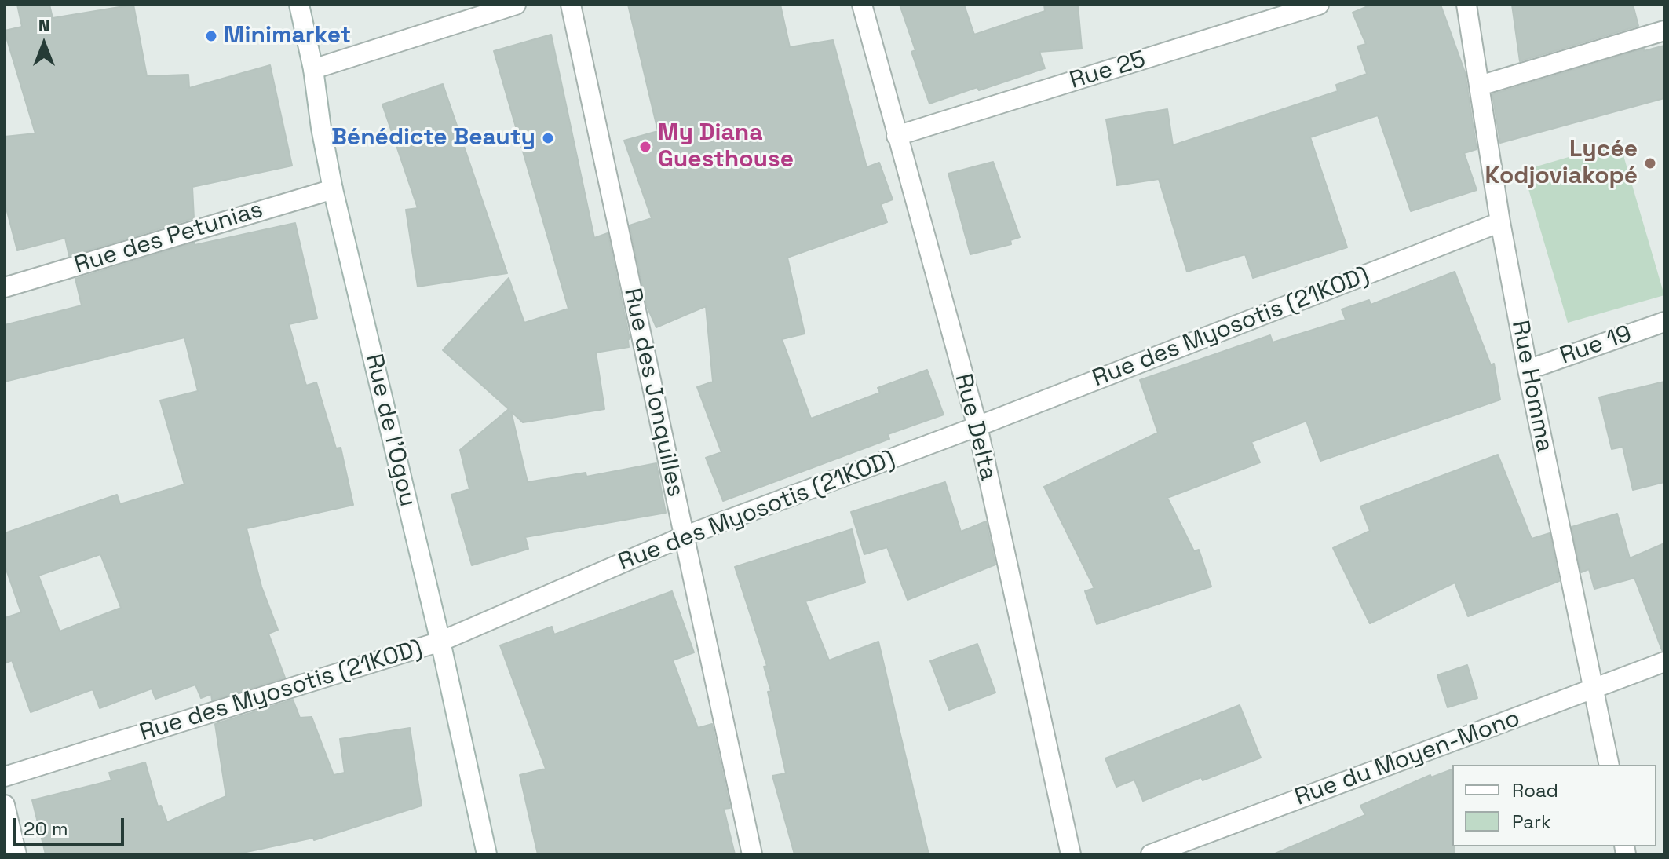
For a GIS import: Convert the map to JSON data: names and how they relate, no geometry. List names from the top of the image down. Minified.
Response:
{"streets":{"street":["Rue 25","Rue des Petunias","Rue des Myosotis (21KOD)","Rue 19","Rue Homma","Rue des Jonquilles","Rue Delta","Rue de l'Ogou","Rue du Moyen-Mono"]},"crossings":[["Rue 25","Rue Delta"],["Rue des Petunias","Rue de l'Ogou"],["Rue des Myosotis (21KOD)","Rue Homma"],["Rue des Myosotis (21KOD)","Rue des Jonquilles"],["Rue des Myosotis (21KOD)","Rue Delta"],["Rue des Myosotis (21KOD)","Rue de l'Ogou"],["Rue 19","Rue Homma"],["Rue Homma","Rue du Moyen-Mono"]],"places":["Minimarket","Bénédicte Beauty","My Diana Guesthouse","Lycée Kodjoviakopé"],"legend":["Road","Park"],"scale_bar":"20 m","north":"top"}
